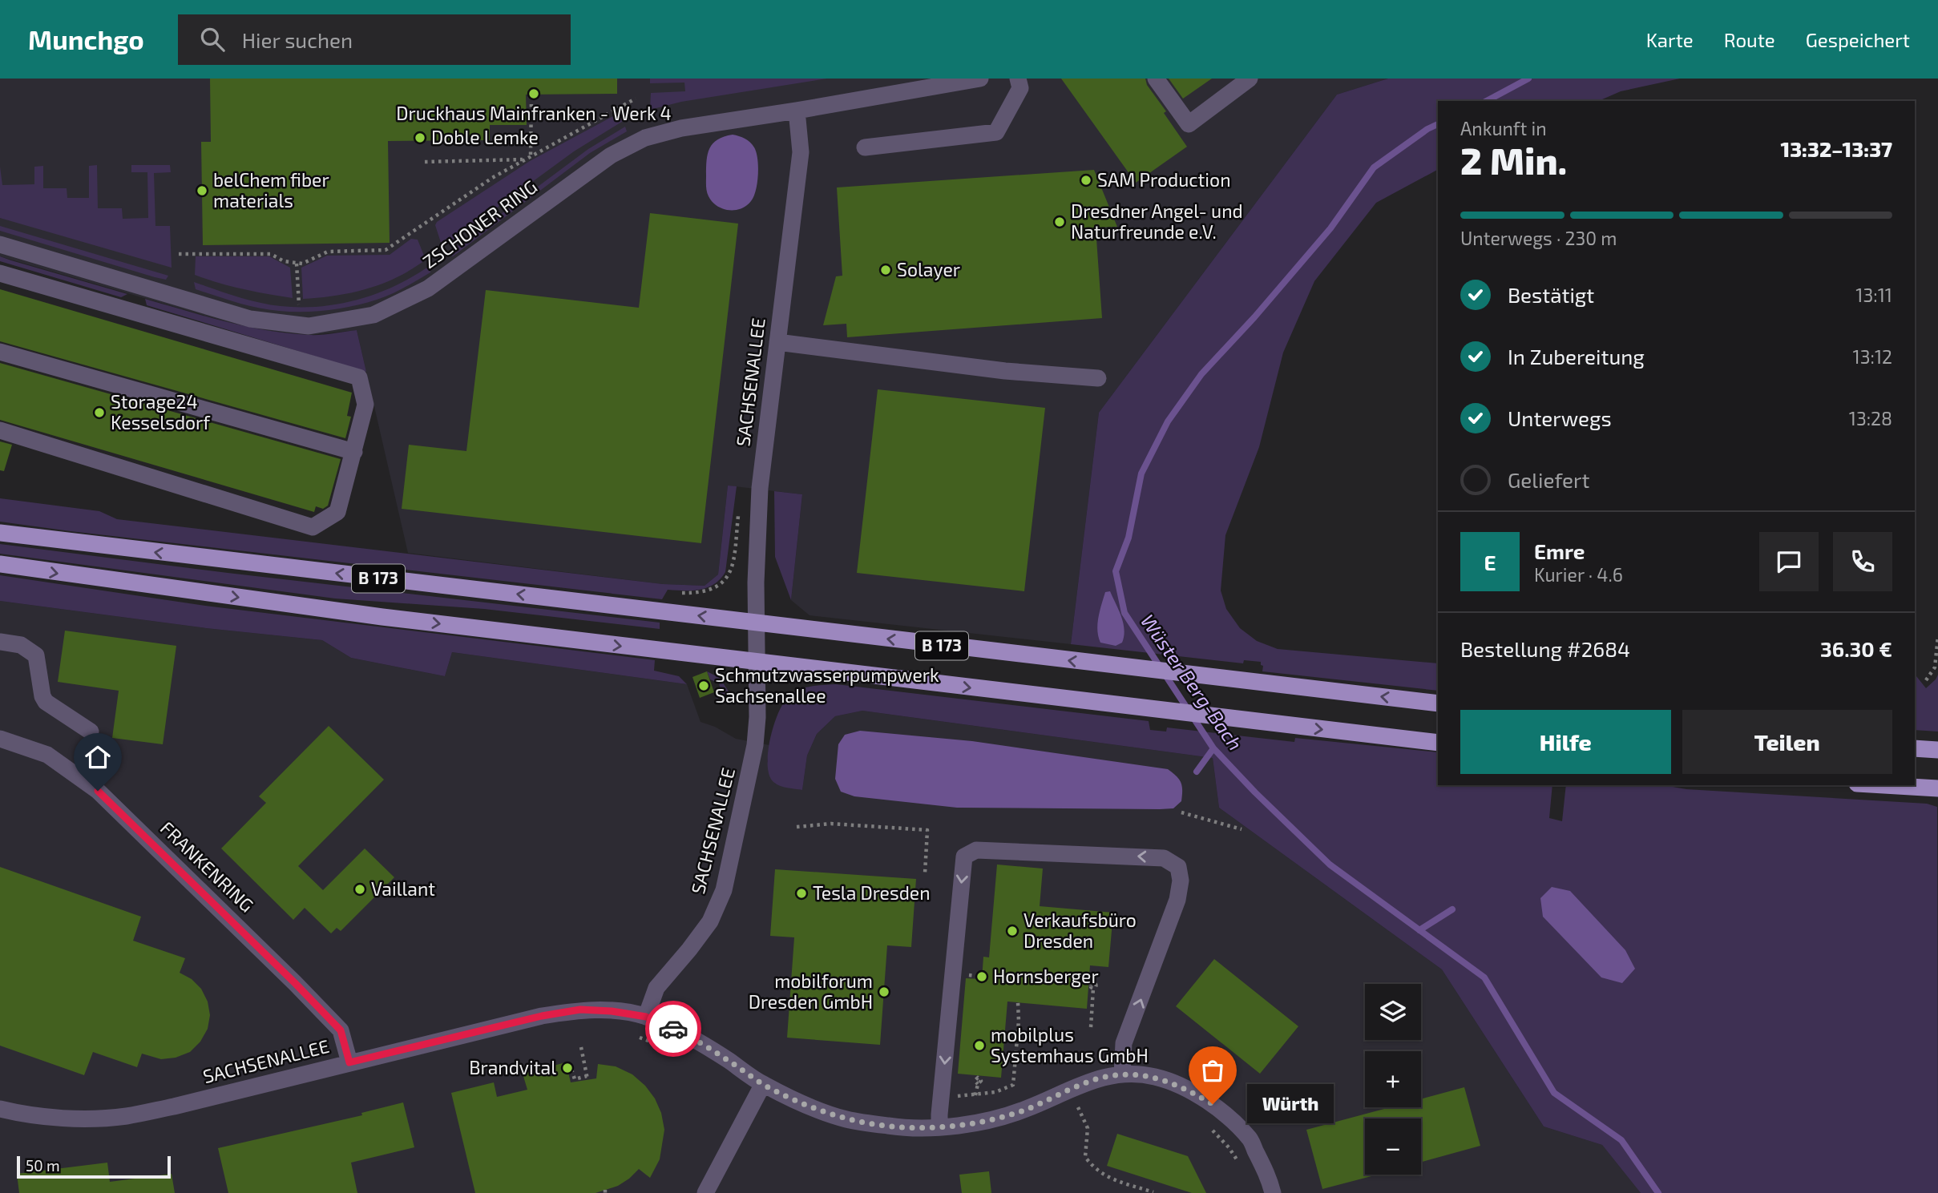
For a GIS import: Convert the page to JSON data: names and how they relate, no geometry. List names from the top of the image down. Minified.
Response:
{"streets":{"main road":["B 173"],"street":["ZSCHONER RING","SACHSENALLEE","FRANKENRING"]},"crossings":[["ZSCHONER RING","SACHSENALLEE"],["SACHSENALLEE","B 173"],["SACHSENALLEE","FRANKENRING"]],"water":["Wüster Berg-Bach"],"places":["Druckhaus Mainfranken - Werk 4","Doble Lemke","SAM Production","belChem fiber materials","Dresdner Angel- und Naturfreunde e.V.","Solayer","Storage24 Kesselsdorf","Schmutzwasserpumpwerk Sachsenallee","Vaillant","Tesla Dresden","Verkaufsbüro Dresden","Hornsberger","mobilforum Dresden GmbH","mobilplus Systemhaus GmbH","Brandvital","Würth"],"scale_bar":"50 m","page":{"header":"Munchgo","search":"Hier suchen","nav":["Karte","Route","Gespeichert"],"heading":["2 Min.","Ankunft in","13:32–13:37"],"panel":["Emre","Kurier · 4.6","Bestellung #2684","36.30 €"],"bar":"Unterwegs · 230 m","list":[["Bestätigt","13:11"],["In Zubereitung","13:12"],["Unterwegs","13:28"],"Geliefert"],"round":"E","buttons":["Hilfe","Teilen"],"map_buttons":["+","−"],"bubble":"Würth","scale":"50 m"}}
